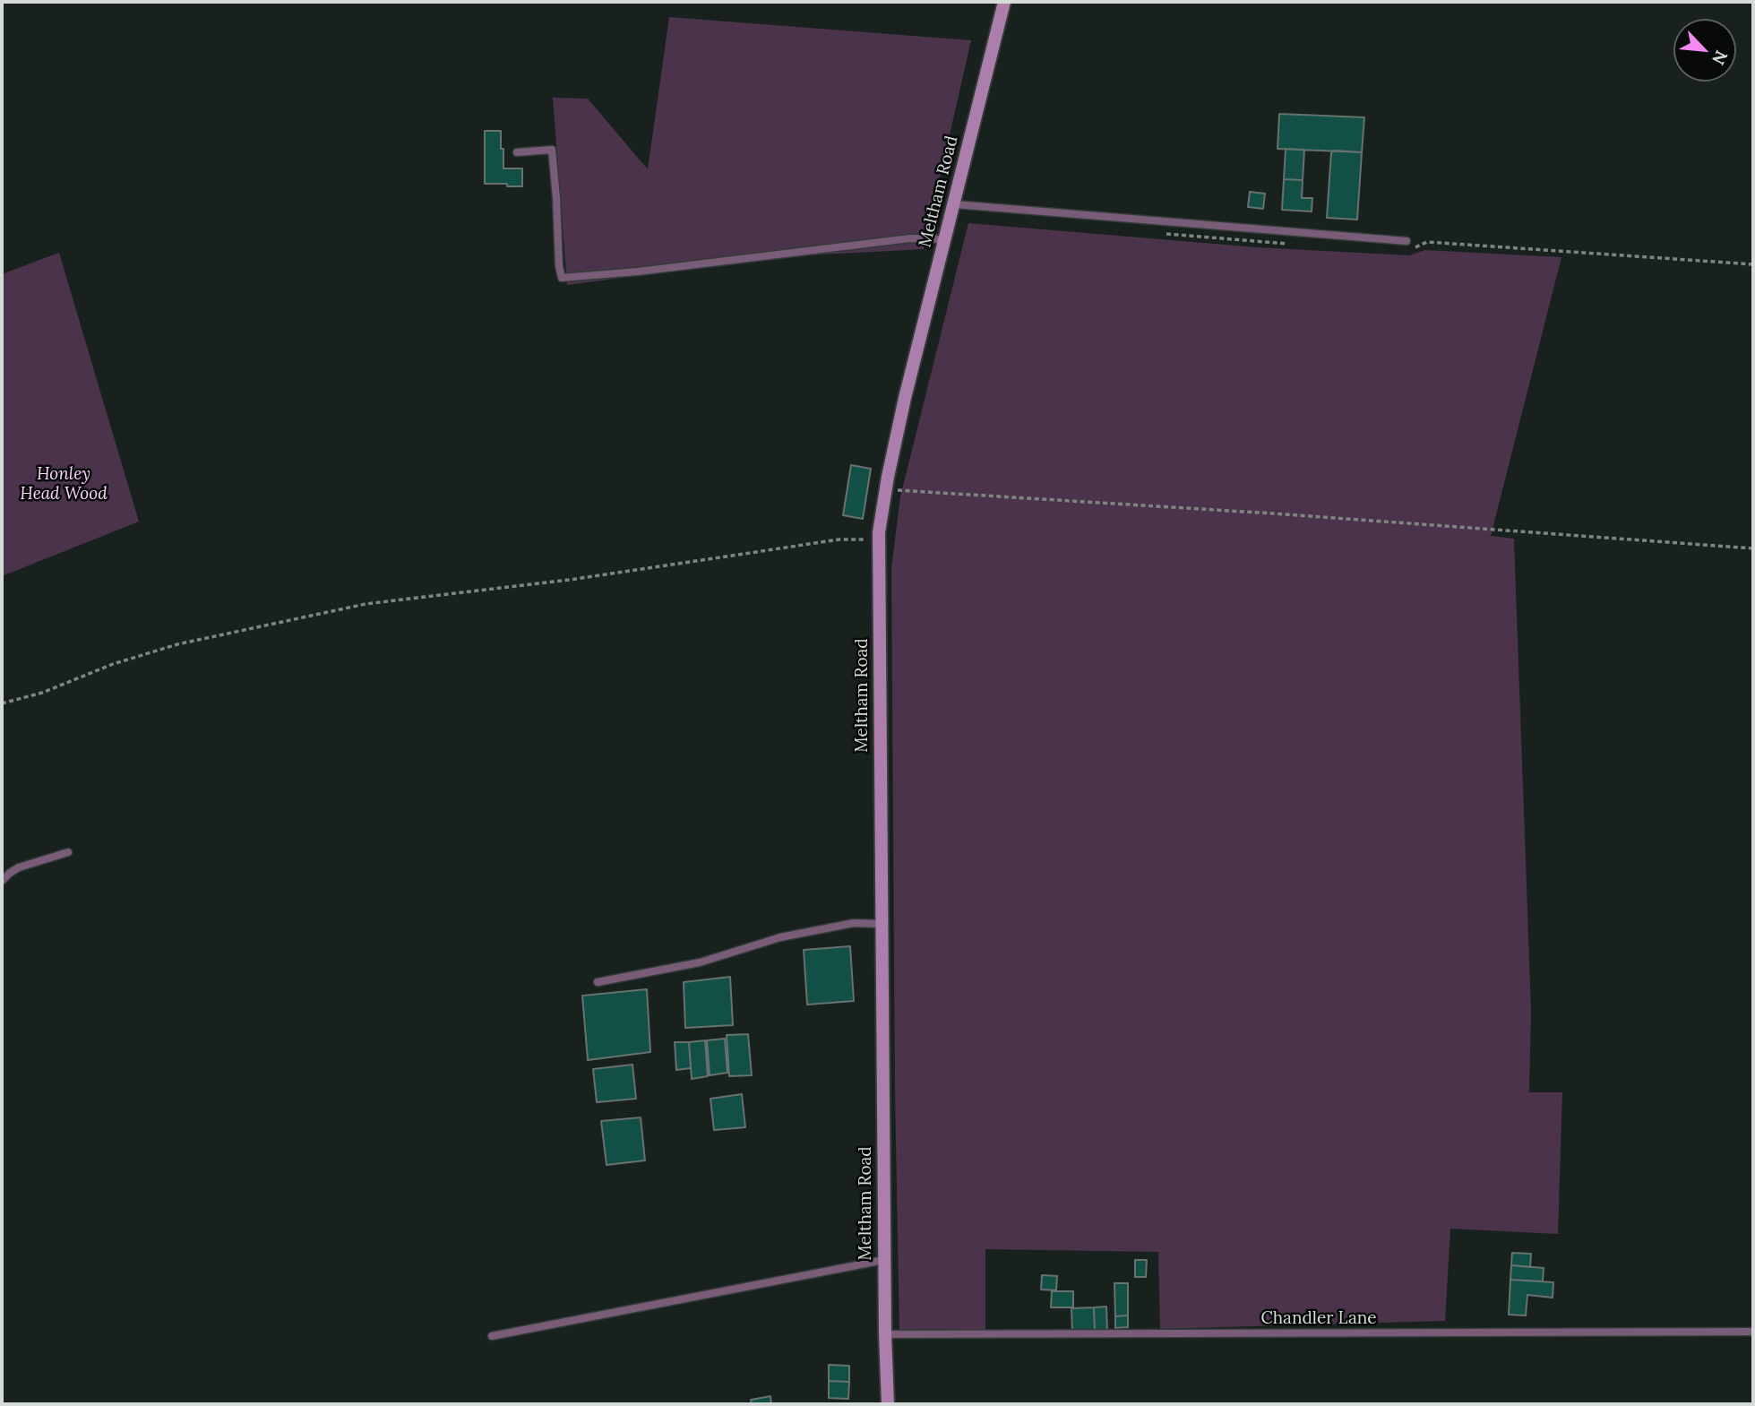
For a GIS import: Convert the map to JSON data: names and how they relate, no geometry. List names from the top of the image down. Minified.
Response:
{"streets":{"street":["Meltham Road"],"lane":["Chandler Lane"]},"crossings":[["Meltham Road","Chandler Lane"]],"parks":["Honley Head Wood"],"north":"bottom right"}
